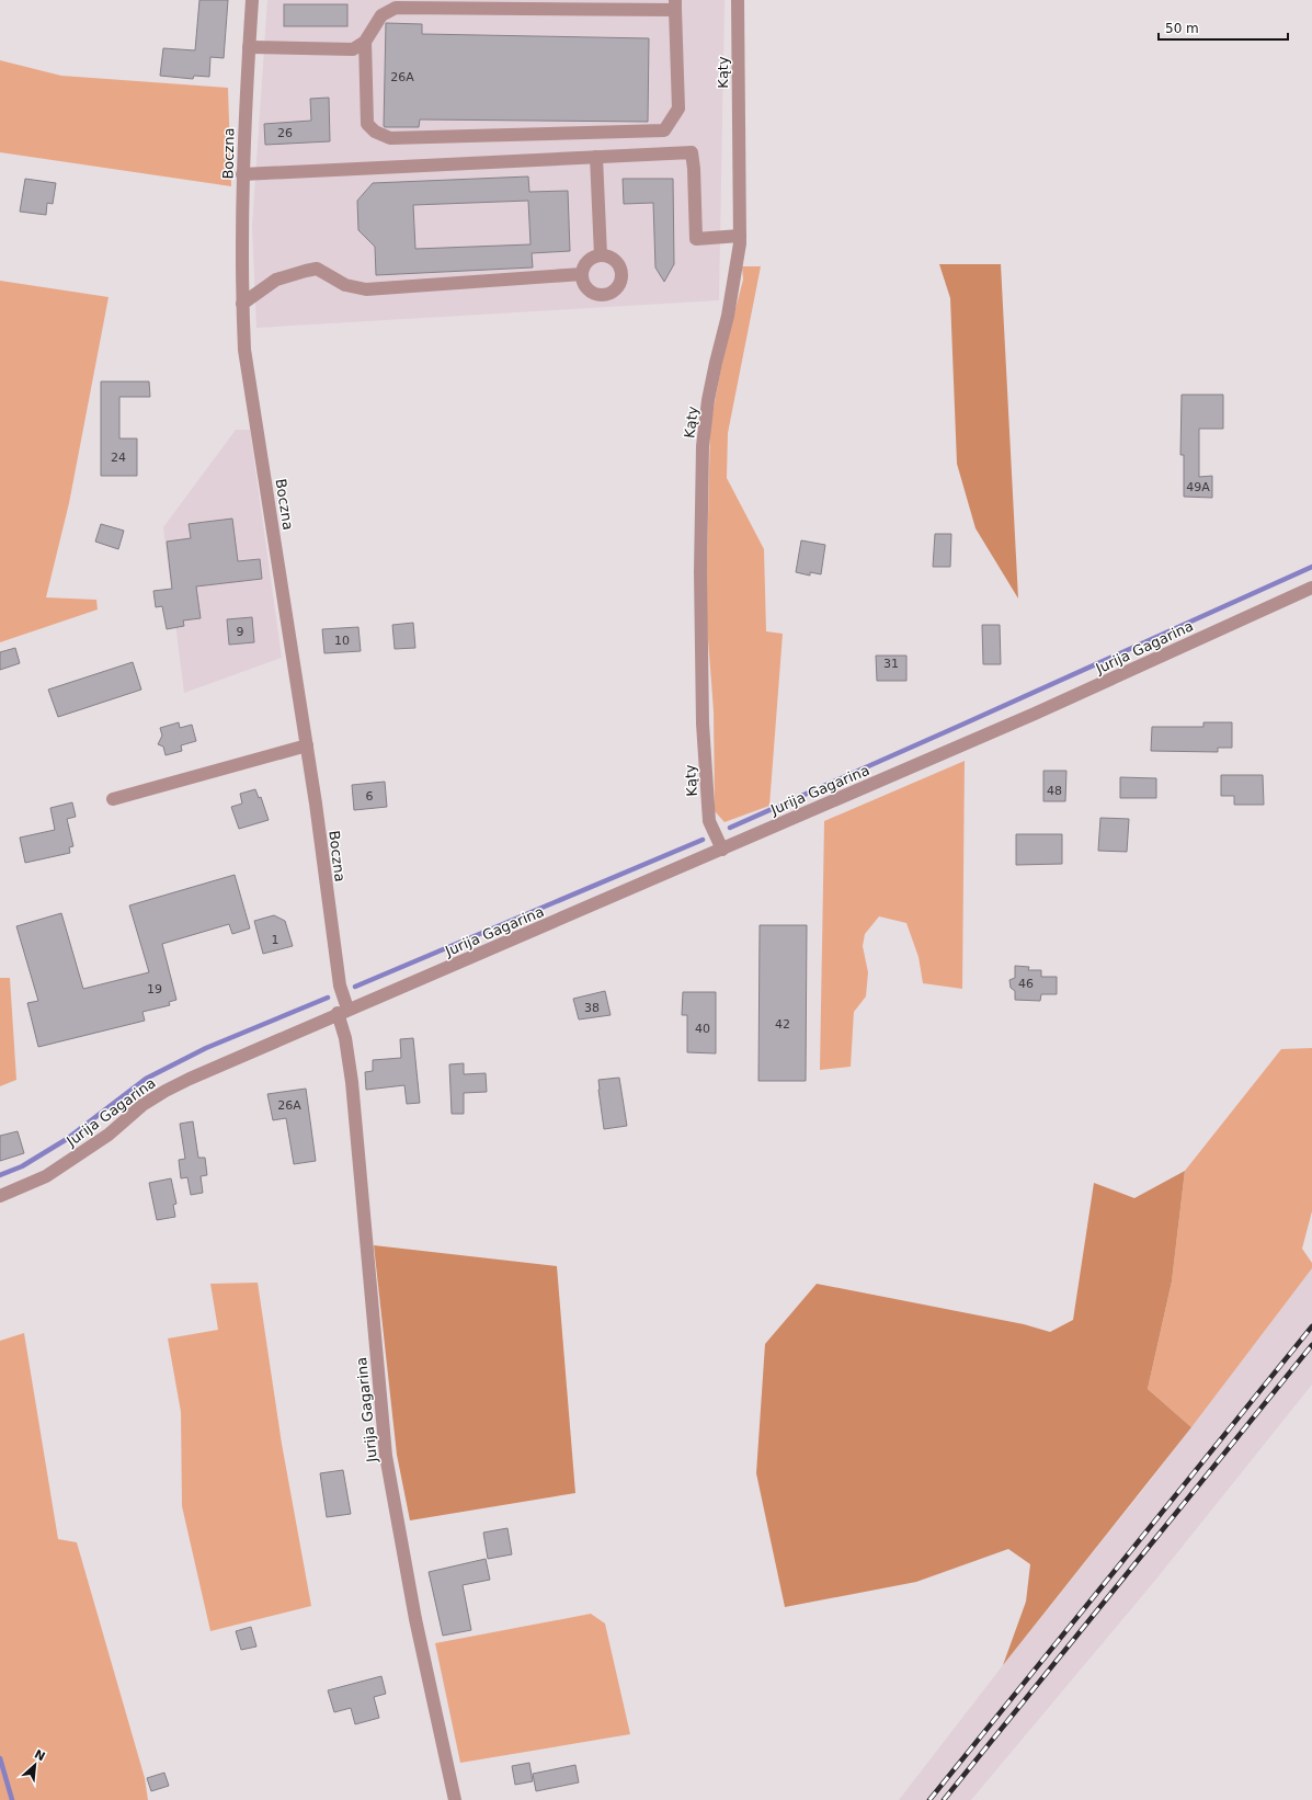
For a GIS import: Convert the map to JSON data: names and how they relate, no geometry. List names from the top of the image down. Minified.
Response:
{"streets":{"street":["Kąty","Boczna","Jurija Gagarina"]},"crossings":[["Kąty","Jurija Gagarina"],["Boczna","Jurija Gagarina"]],"house_numbers":["26A","26","24","49A","9","10","31","48","6","1","46","19","38","42","40","26A"],"scale_bar":"50 m","north":"top right"}
